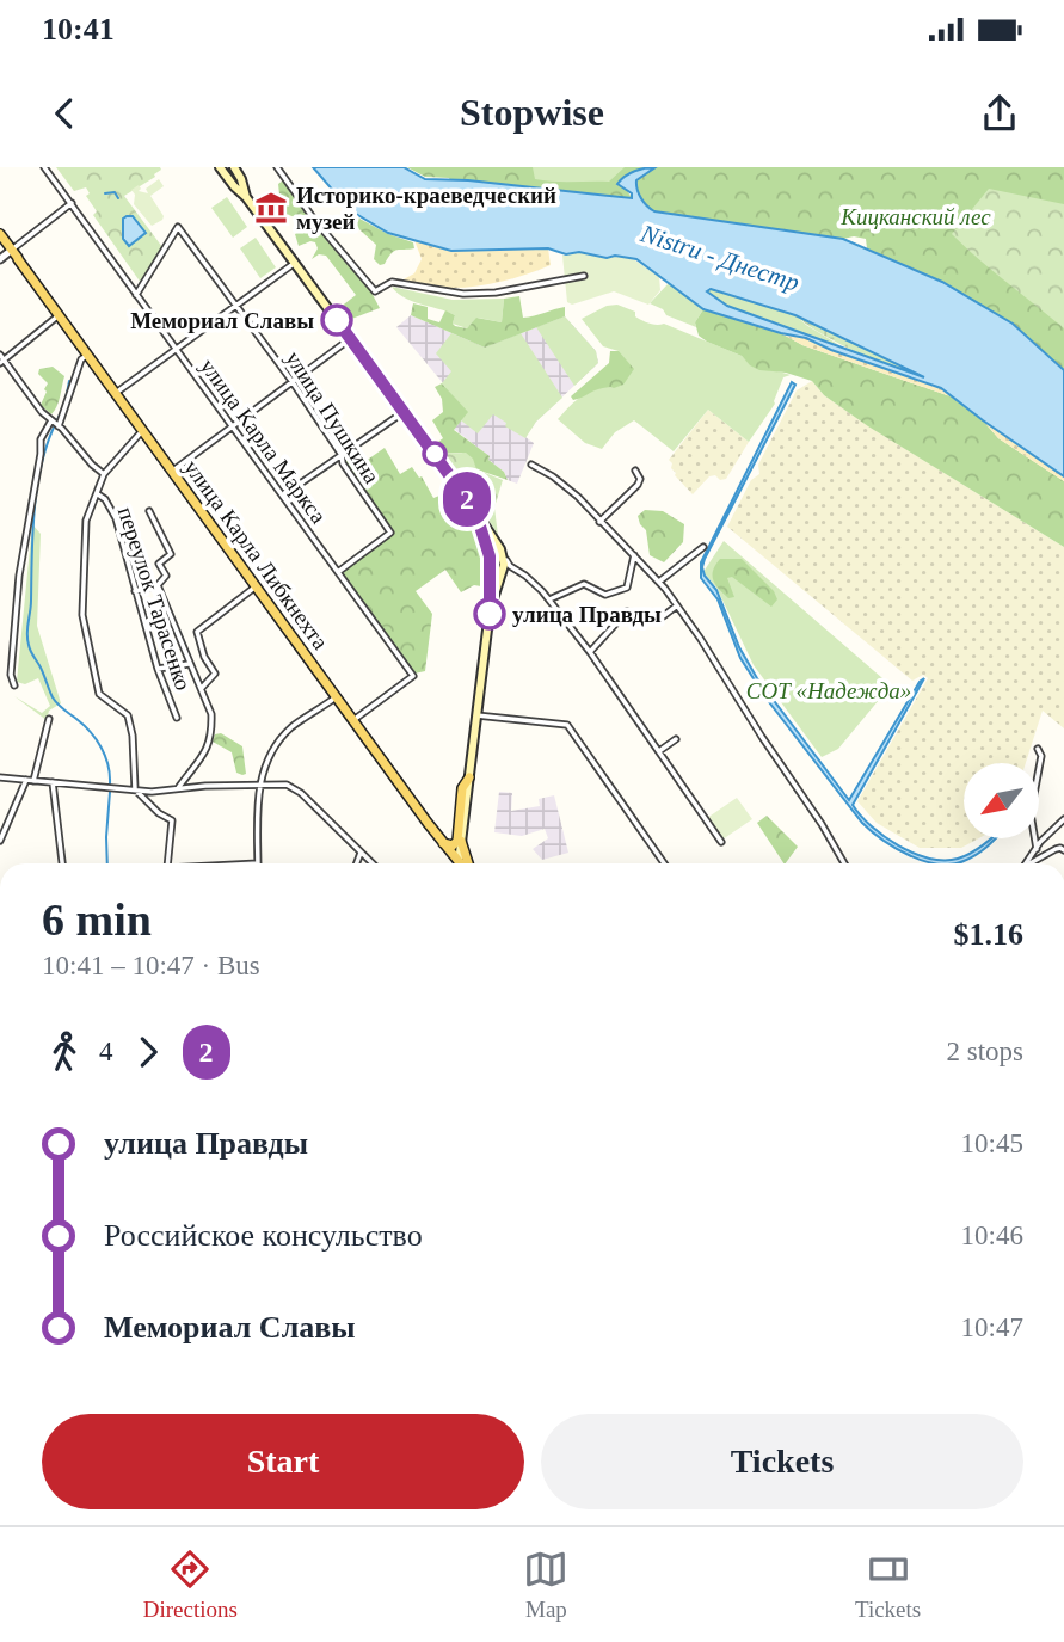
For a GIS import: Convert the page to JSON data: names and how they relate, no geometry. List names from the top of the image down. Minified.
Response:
{"streets":{"main road":["улица Карла Либкнехта"],"street":["улица Пушкина","улица Карла Маркса","переулок Тарасенко"]},"crossings":[["улица Пушкина","улица Карла Маркса"],["улица Карла Маркса","улица Карла Либкнехта"]],"water":["Nistru - Днестр"],"parks":["Кицканский лес","СОТ «Надежда»"],"places":{"museum":["Историко-краеведческий музей"],"other":["Мемориал Славы","улица Правды"]},"lines":["bus line 2"],"north":"bottom left","page":{"status":"10:41","header":"Stopwise","on_map":"2","heading":["6 min","10:41 – 10:47 · Bus","$1.16"],"legs":["4","2","2 stops"],"list":[{"name":"улица Правды","value":"10:45"},{"name":"Российское консульство","value":"10:46"},{"name":"Мемориал Славы","value":"10:47"}],"buttons":["Start","Tickets"],"tabs":["Directions","Map","Tickets"]}}
